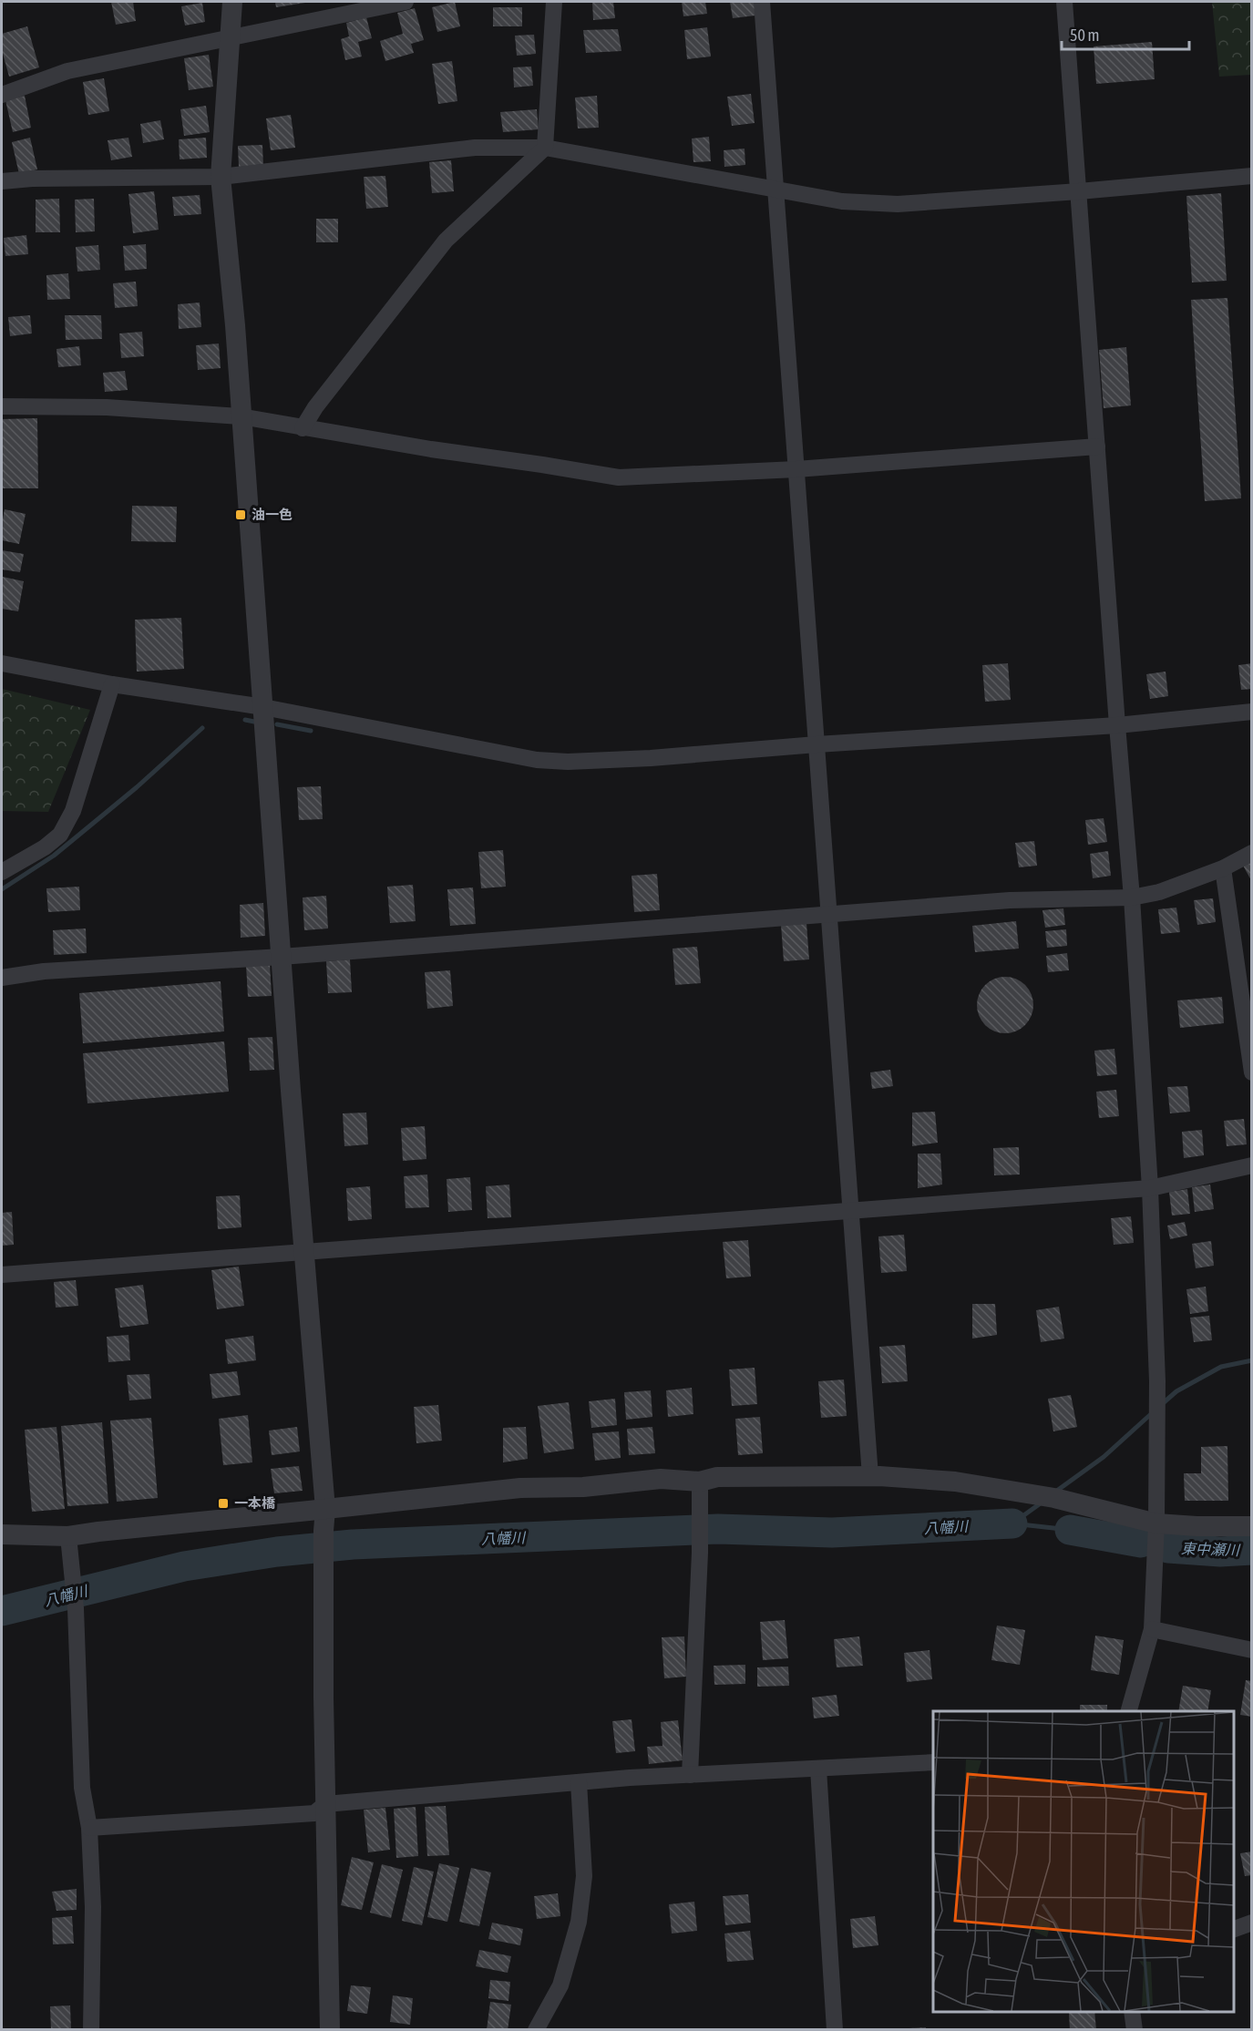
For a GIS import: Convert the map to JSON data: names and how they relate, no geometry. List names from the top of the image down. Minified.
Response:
{"water":["八幡川","東中瀬川"],"places":{"transit":["油一色","一本橋"]},"scale_bar":"50 m"}
